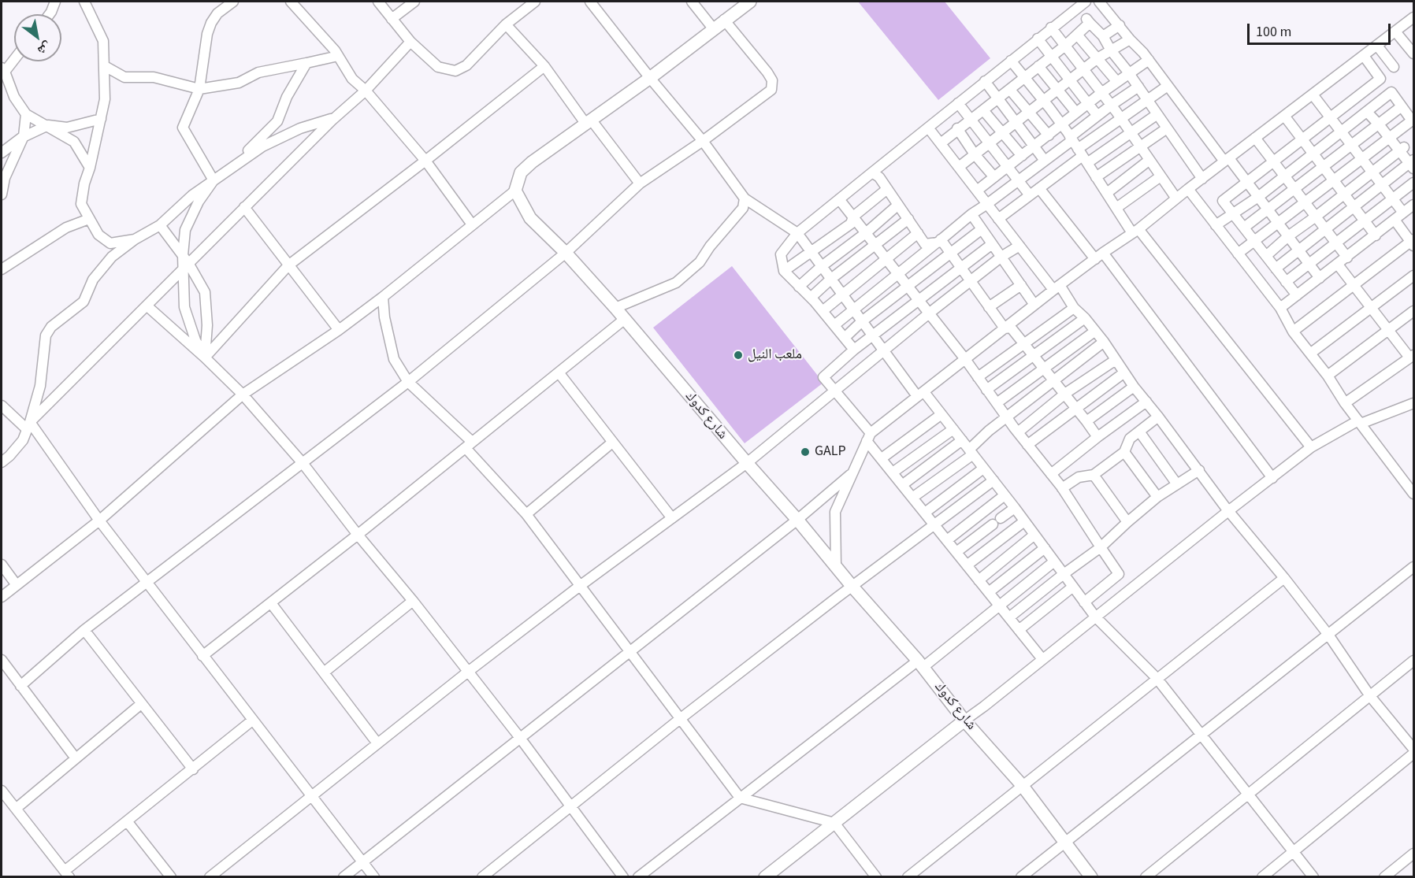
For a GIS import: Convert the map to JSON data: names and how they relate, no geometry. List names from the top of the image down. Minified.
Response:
{"streets":{"street":["شارع كدوك"]},"places":["ملعب النيل","GALP"],"scale_bar":"100 m","north":"bottom right"}
